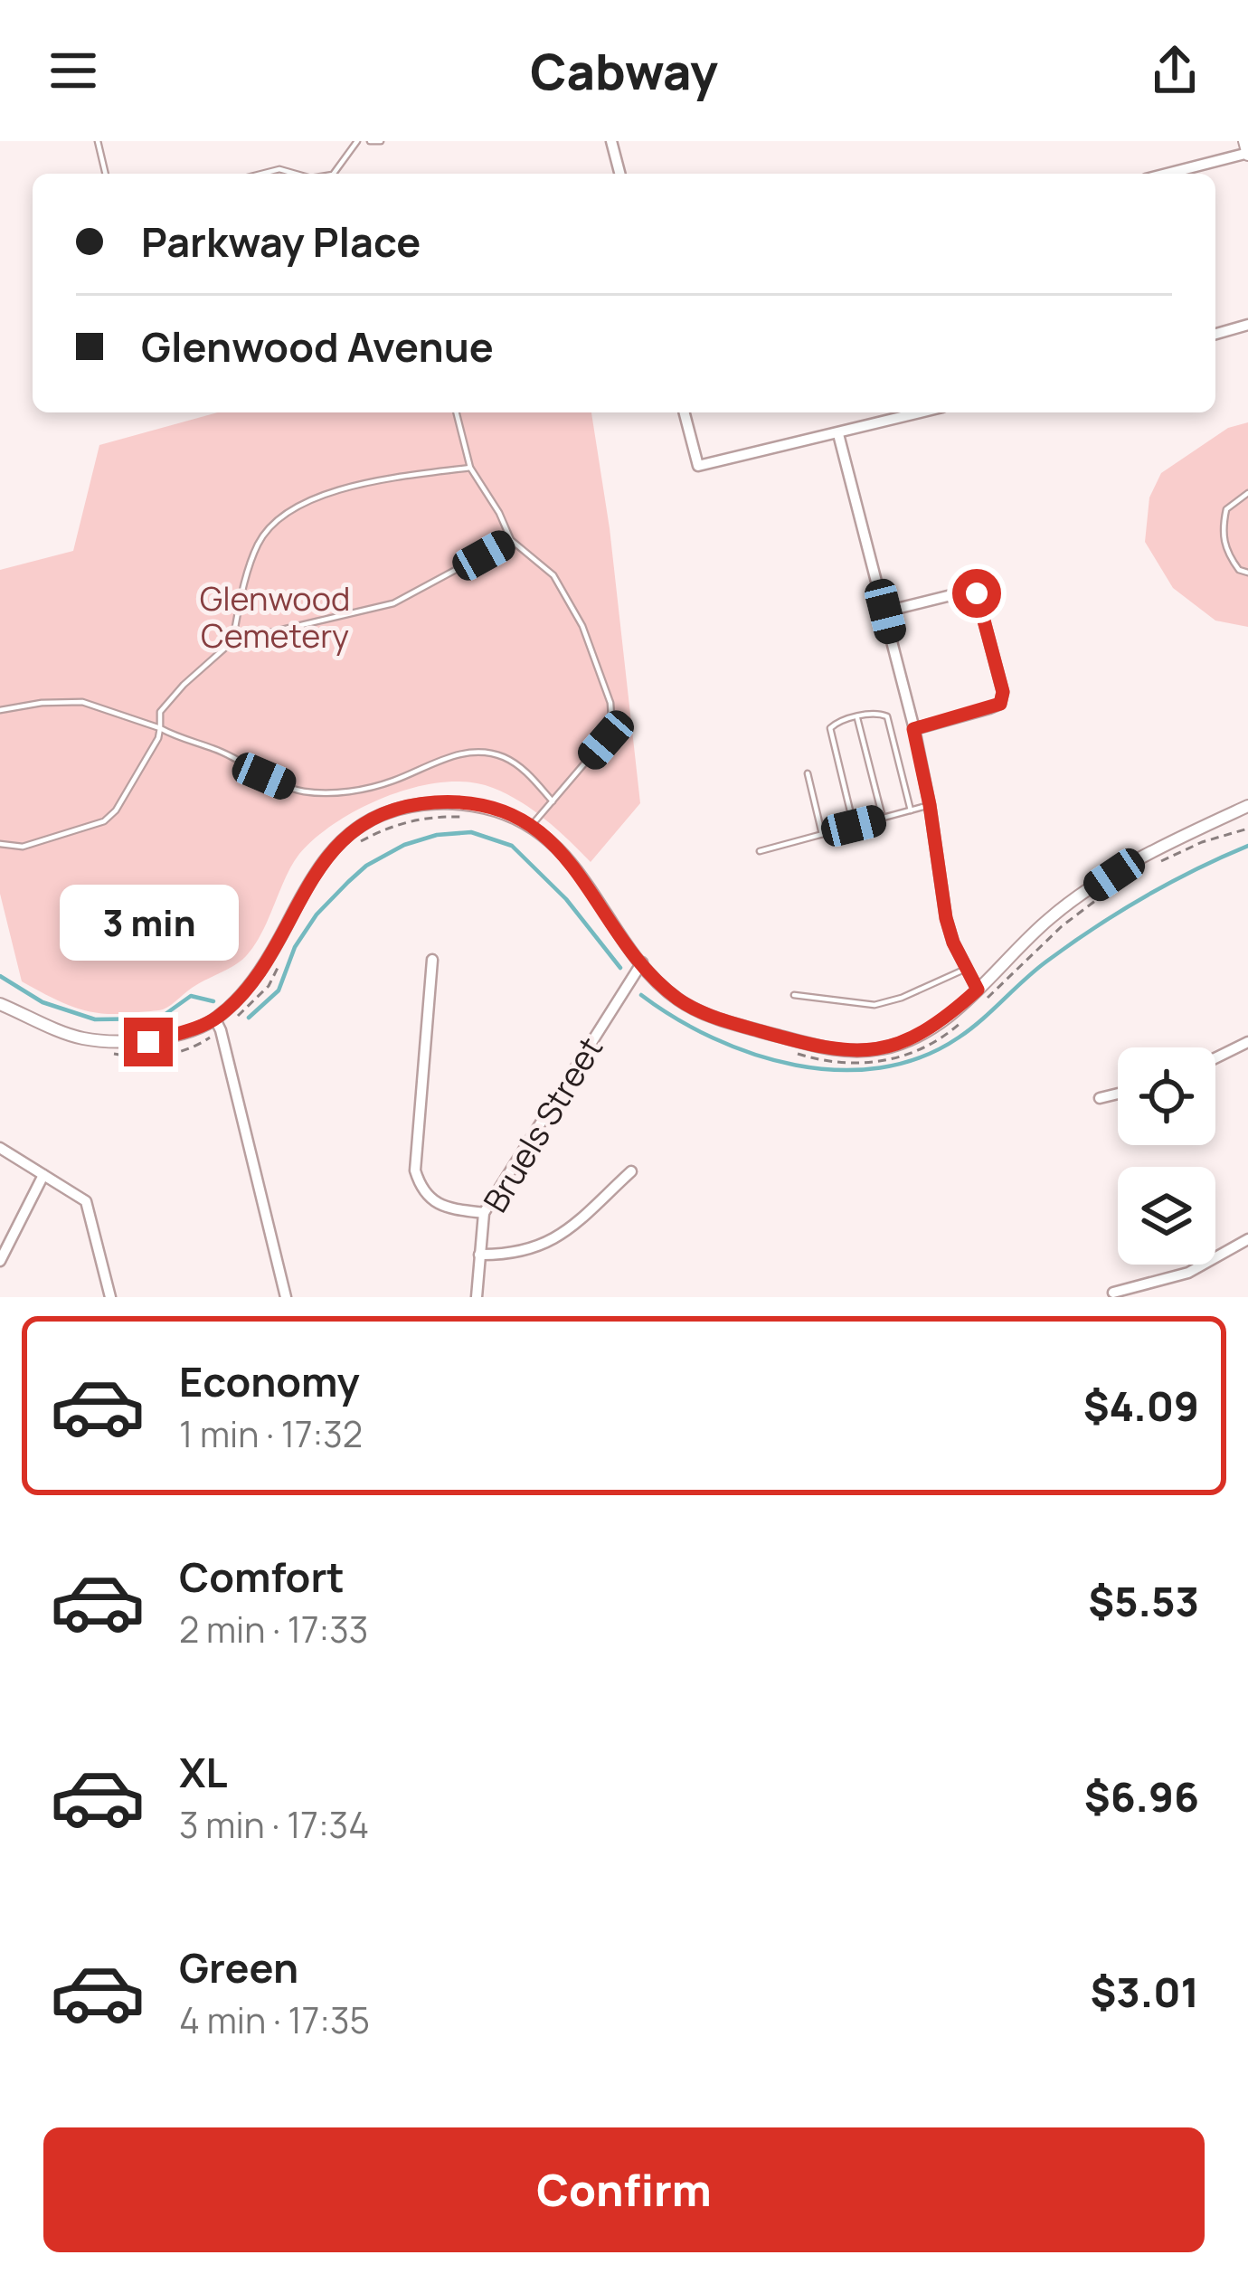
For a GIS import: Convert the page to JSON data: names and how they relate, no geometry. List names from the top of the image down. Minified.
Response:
{"streets":{"street":["Bruels Street"]},"parks":["Glenwood Cemetery"],"page":{"header":"Cabway","banner":["Parkway Place","Glenwood Avenue"],"bubble":"3 min","list":[{"name":"Economy","note":"1 min · 17:32","value":"$4.09"},{"name":"Comfort","note":"2 min · 17:33","value":"$5.53"},{"name":"XL","note":"3 min · 17:34","value":"$6.96"},{"name":"Green","note":"4 min · 17:35","value":"$3.01"}],"buttons":"Confirm"}}
